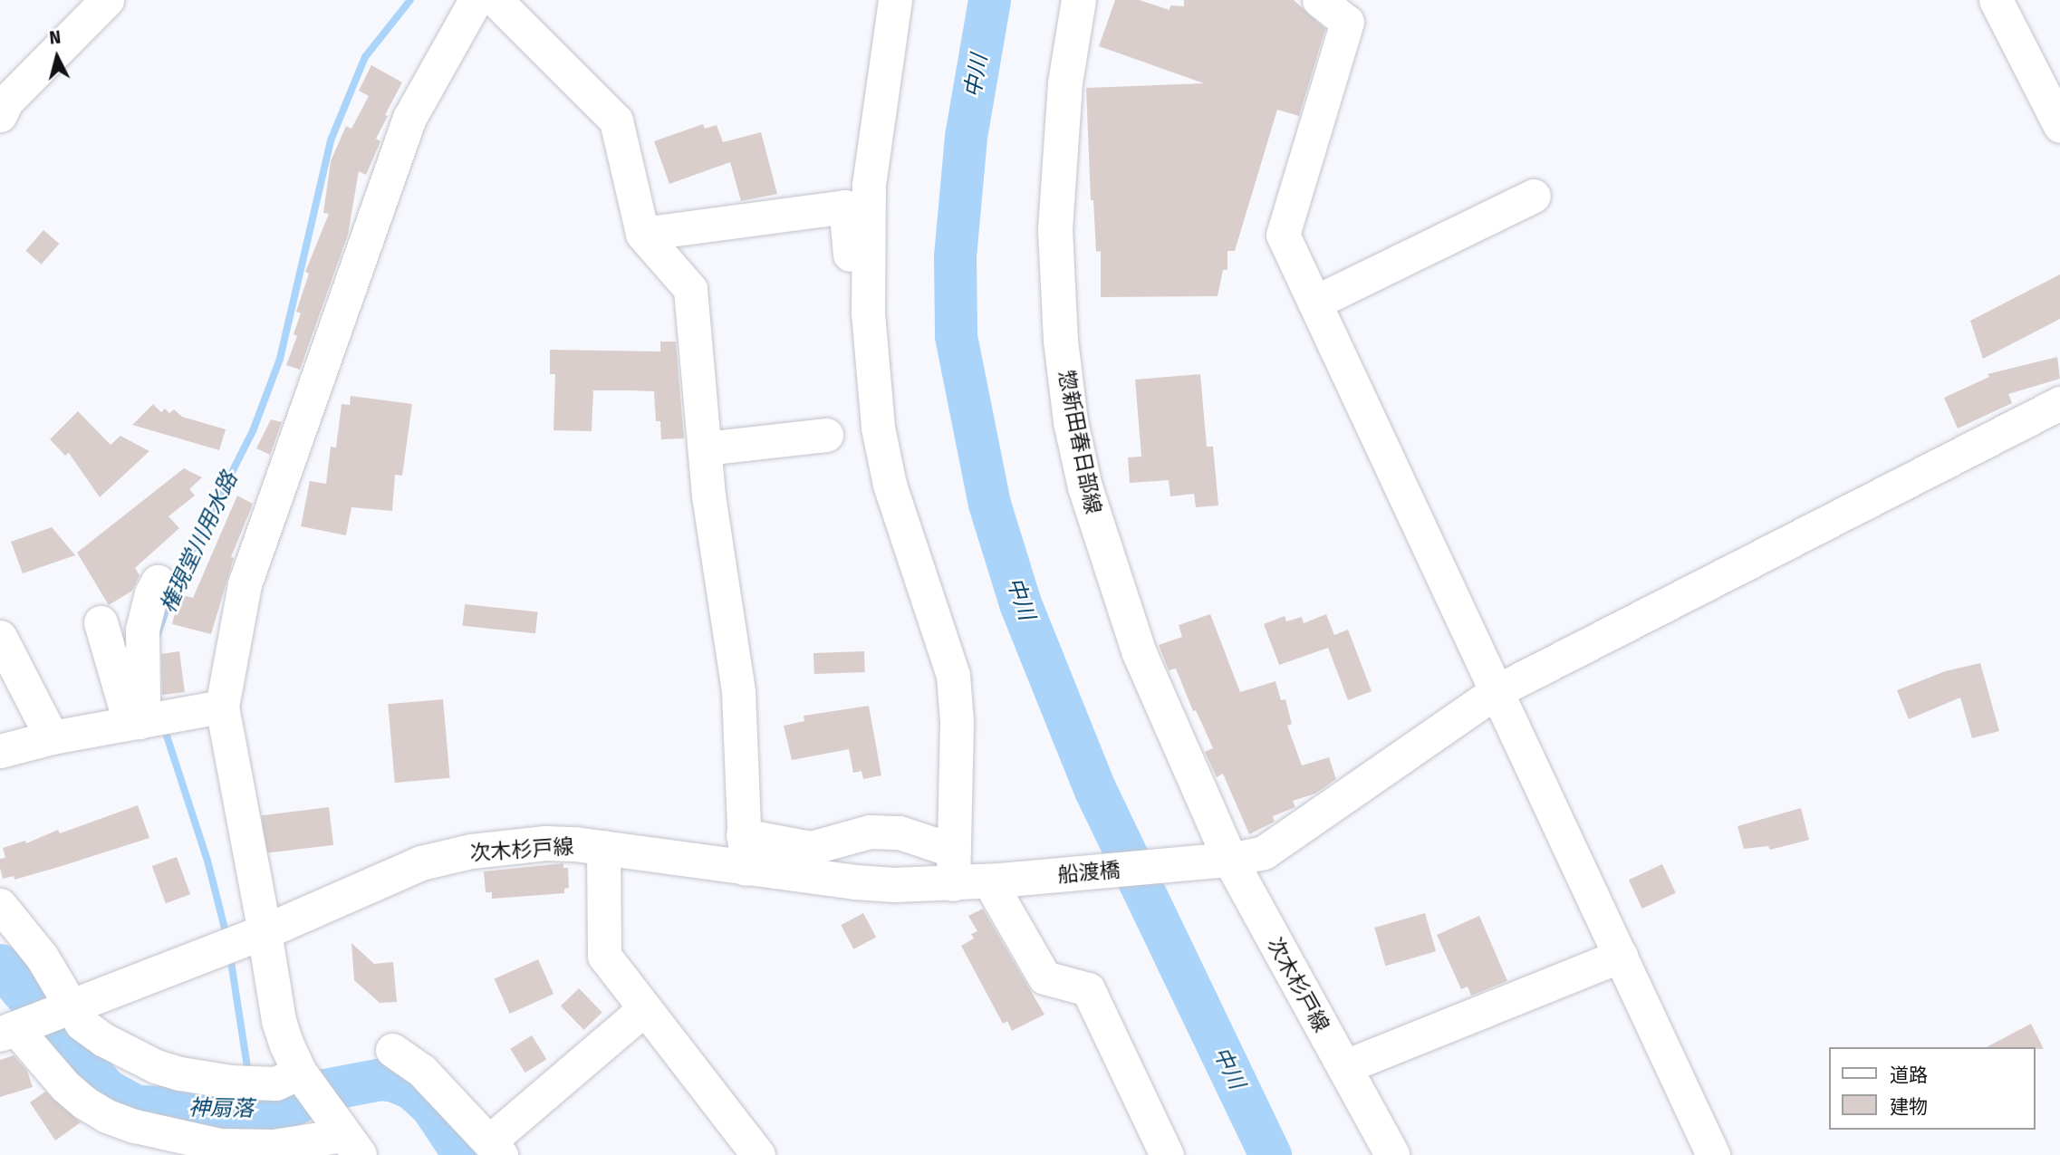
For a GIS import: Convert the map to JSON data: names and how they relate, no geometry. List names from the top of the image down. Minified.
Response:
{"streets":{"main road":["惣新田春日部線","次木杉戸線","船渡橋"]},"crossings":[["惣新田春日部線","次木杉戸線"],["惣新田春日部線","船渡橋"],["次木杉戸線","船渡橋"]],"water":["中川","権現堂川用水路","神扇落"],"legend":["道路","建物"],"north":"top"}
